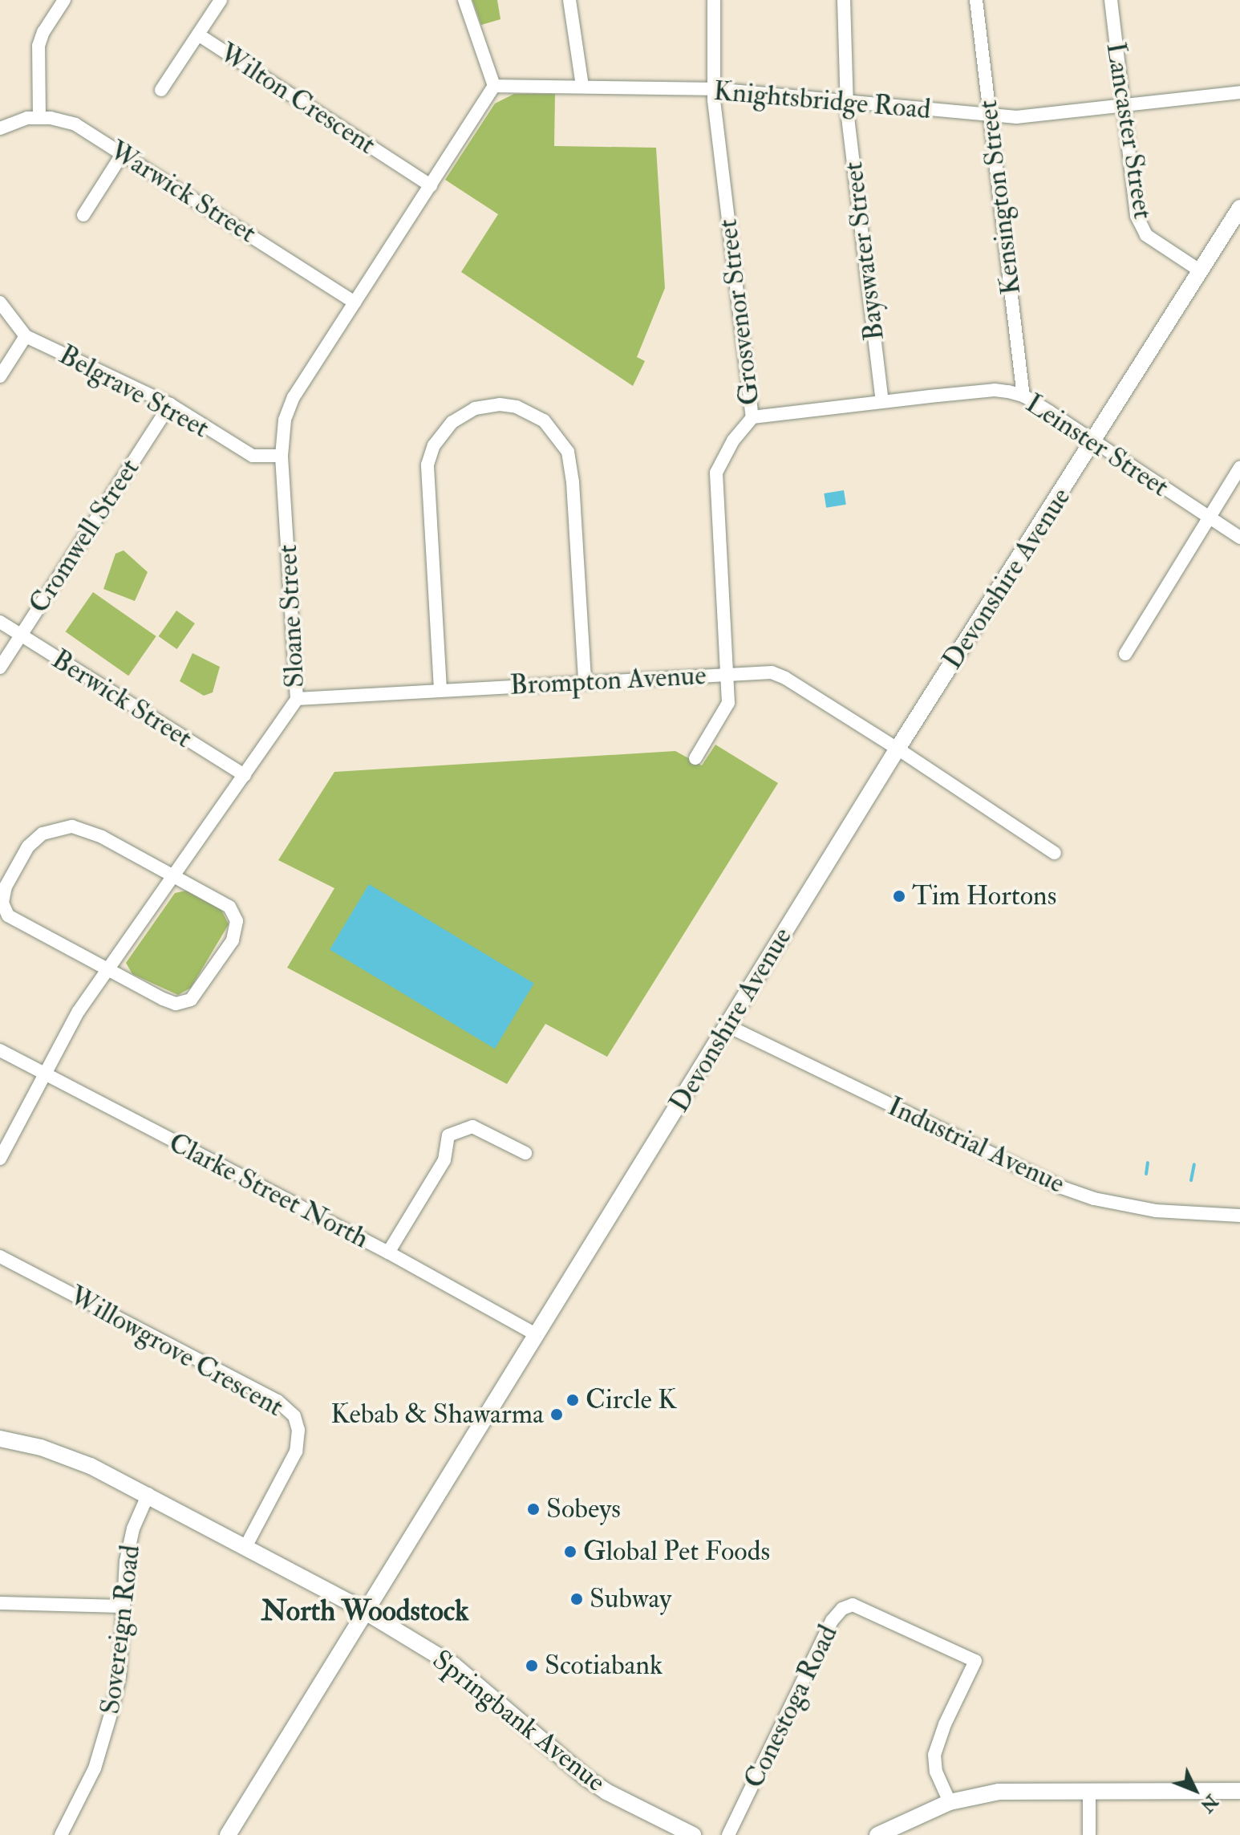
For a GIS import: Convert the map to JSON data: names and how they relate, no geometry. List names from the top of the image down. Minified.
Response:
{"streets":{"main road":["Devonshire Avenue","Springbank Avenue"],"street":["Wilton Crescent","Knightsbridge Road","Lancaster Street","Warwick Street","Kensington Street","Bayswater Street","Grosvenor Street","Belgrave Street","Leinster Street","Cromwell Street","Sloane Street","Brompton Avenue","Berwick Street","Industrial Avenue","Clarke Street North","Willowgrove Crescent","Sovereign Road","Conestoga Road"]},"crossings":[["Wilton Crescent","Sloane Street"],["Knightsbridge Road","Lancaster Street"],["Knightsbridge Road","Kensington Street"],["Knightsbridge Road","Bayswater Street"],["Knightsbridge Road","Grosvenor Street"],["Knightsbridge Road","Sloane Street"],["Lancaster Street","Devonshire Avenue"],["Warwick Street","Sloane Street"],["Kensington Street","Leinster Street"],["Bayswater Street","Leinster Street"],["Grosvenor Street","Leinster Street"],["Grosvenor Street","Brompton Avenue"],["Belgrave Street","Cromwell Street"],["Belgrave Street","Sloane Street"],["Leinster Street","Devonshire Avenue"],["Cromwell Street","Berwick Street"],["Devonshire Avenue","Brompton Avenue"],["Devonshire Avenue","Industrial Avenue"],["Devonshire Avenue","Clarke Street North"],["Devonshire Avenue","Springbank Avenue"],["Sloane Street","Brompton Avenue"],["Sloane Street","Berwick Street"],["Sloane Street","Clarke Street North"],["Willowgrove Crescent","Springbank Avenue"],["Sovereign Road","Springbank Avenue"]],"districts":["North Woodstock"],"places":["Tim Hortons","Circle K","Kebab & Shawarma","Sobeys","Global Pet Foods","Subway","Scotiabank"],"north":"bottom right"}
